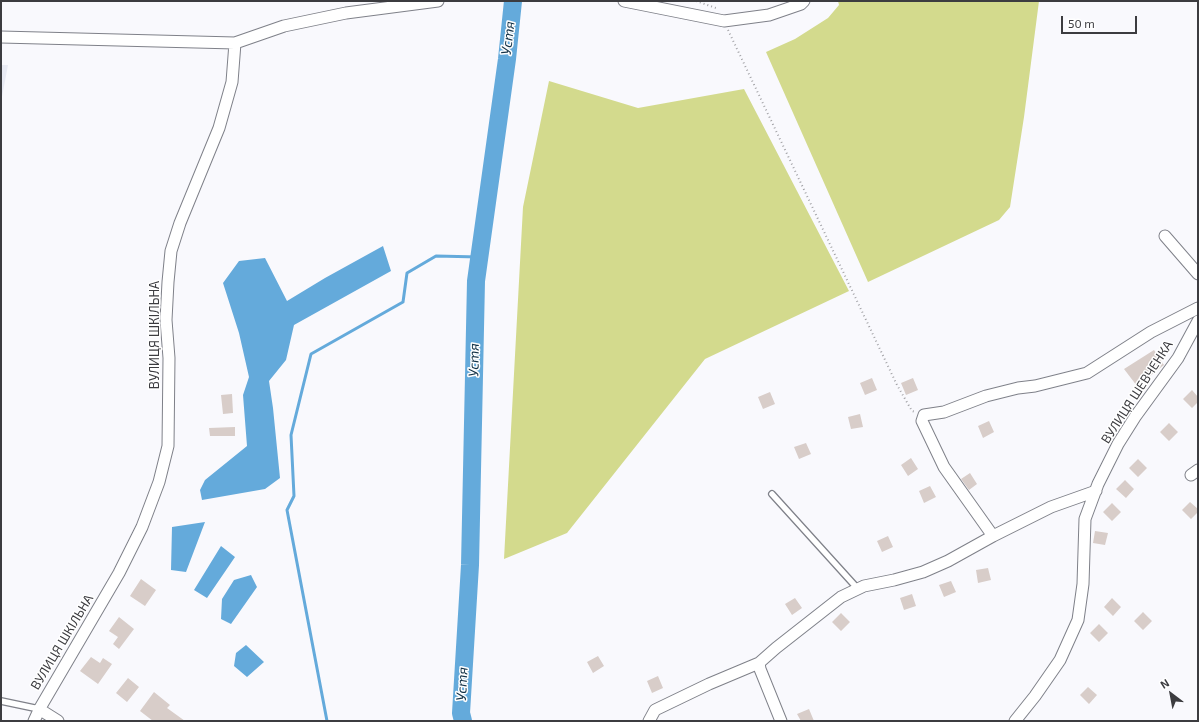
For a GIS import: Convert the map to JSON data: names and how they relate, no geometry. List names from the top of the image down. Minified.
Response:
{"streets":{"street":["ВУЛИЦЯ ШКІЛЬНА","ВУЛИЦЯ ШЕВЧЕНКА"]},"water":["Устя"],"scale_bar":"50 m","north":"top left"}
